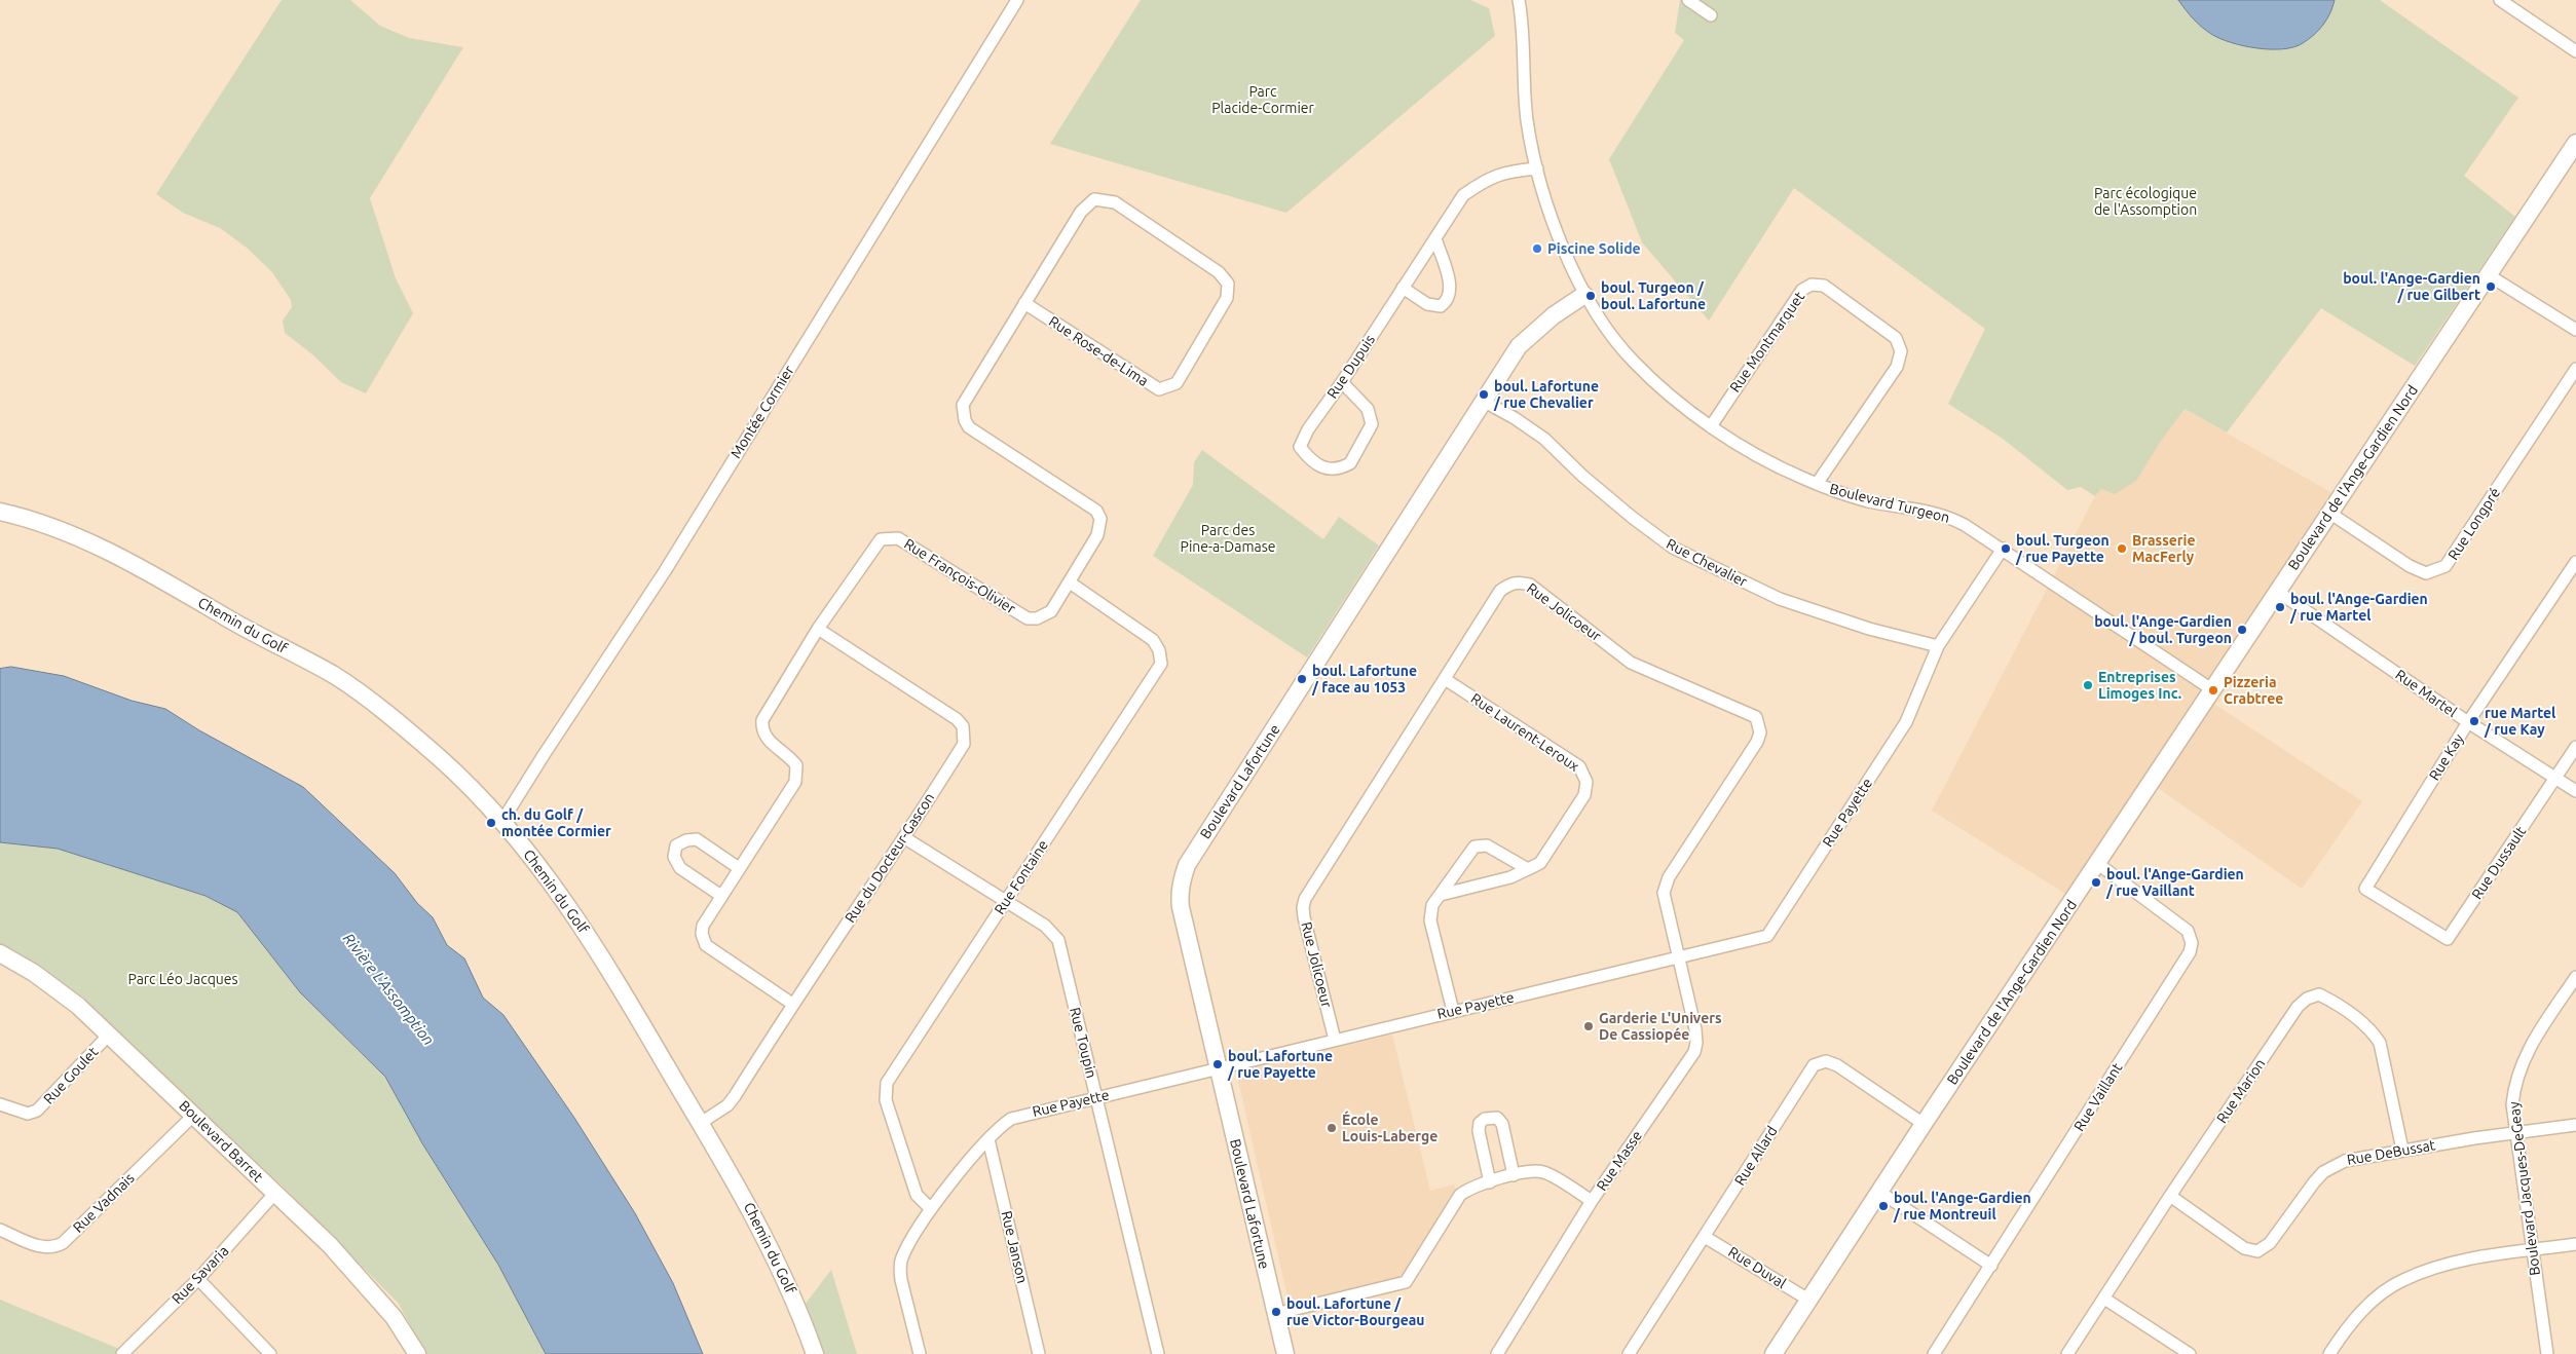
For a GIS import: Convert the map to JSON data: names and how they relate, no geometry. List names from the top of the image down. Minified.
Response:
{"streets":{"street":["Rue Montmarquet","Rue Rose-de-Lima","Rue Dupuis","Montée Cormier","Boulevard de l'Ange-Gardien Nord","Boulevard Turgeon","Rue Longpré","Rue Chevalier","Rue François-Olivier","Rue Jolicoeur","Chemin du Golf","Rue Martel","Rue Laurent-Leroux","Rue Kay","Boulevard Lafortune","Rue Payette","Rue du Docteur-Gascon","Rue Dussault","Rue Fontaine","Rue Toupin","Rue Goulet","Rue Marion","Rue Vaillant","Boulevard Barret","Rue DeBussat","Rue Allard","Rue Masse","Boulevard Jacques-DeGeay","Rue Vadnais","Rue Janson","Rue Duval","Rue Savaria"]},"crossings":[["Rue Montmarquet","Boulevard Turgeon"],["Rue Rose-de-Lima","Rue François-Olivier"],["Rue Dupuis","Boulevard Turgeon"],["Montée Cormier","Chemin du Golf"],["Boulevard de l'Ange-Gardien Nord","Boulevard Turgeon"],["Boulevard de l'Ange-Gardien Nord","Rue Longpré"],["Boulevard de l'Ange-Gardien Nord","Rue Martel"],["Boulevard de l'Ange-Gardien Nord","Rue Vaillant"],["Boulevard de l'Ange-Gardien Nord","Rue Allard"],["Boulevard de l'Ange-Gardien Nord","Rue Duval"],["Boulevard Turgeon","Boulevard Lafortune"],["Boulevard Turgeon","Rue Payette"],["Rue Chevalier","Boulevard Lafortune"],["Rue Chevalier","Rue Payette"],["Rue François-Olivier","Rue du Docteur-Gascon"],["Rue François-Olivier","Rue Fontaine"],["Rue Jolicoeur","Rue Laurent-Leroux"],["Rue Jolicoeur","Rue Payette"],["Rue Jolicoeur","Rue Masse"],["Chemin du Golf","Rue du Docteur-Gascon"],["Rue Martel","Rue Kay"],["Rue Martel","Rue Dussault"],["Rue Kay","Rue Dussault"],["Boulevard Lafortune","Rue Payette"],["Rue Payette","Rue Fontaine"],["Rue Payette","Rue Toupin"],["Rue Payette","Rue Masse"],["Rue Payette","Rue Janson"],["Rue du Docteur-Gascon","Rue Toupin"],["Rue Fontaine","Rue Toupin"],["Rue Goulet","Boulevard Barret"],["Rue Marion","Rue DeBussat"],["Boulevard Barret","Rue Vadnais"],["Boulevard Barret","Rue Savaria"],["Rue DeBussat","Boulevard Jacques-DeGeay"],["Rue Allard","Rue Duval"]],"water":["Rivière L'Assomption"],"parks":["Parc Placide-Cormier","Parc écologique de l'Assomption","Parc des Pine-a-Damase","Parc Léo Jacques"],"places":["Piscine Solide","boul. l'Ange-Gardien / rue Gilbert","boul. Turgeon / boul. Lafortune","boul. Lafortune / rue Chevalier","boul. Turgeon / rue Payette","Brasserie MacFerly","boul. l'Ange-Gardien / rue Martel","boul. l'Ange-Gardien / boul. Turgeon","boul. Lafortune / face au 1053","Entreprises Limoges Inc.","Pizzeria Crabtree","rue Martel / rue Kay","ch. du Golf / montée Cormier","boul. l'Ange-Gardien / rue Vaillant","Garderie L'Univers De Cassiopée","boul. Lafortune / rue Payette","École Louis-Laberge","boul. l'Ange-Gardien / rue Montreuil","boul. Lafortune / rue Victor-Bourgeau"]}
